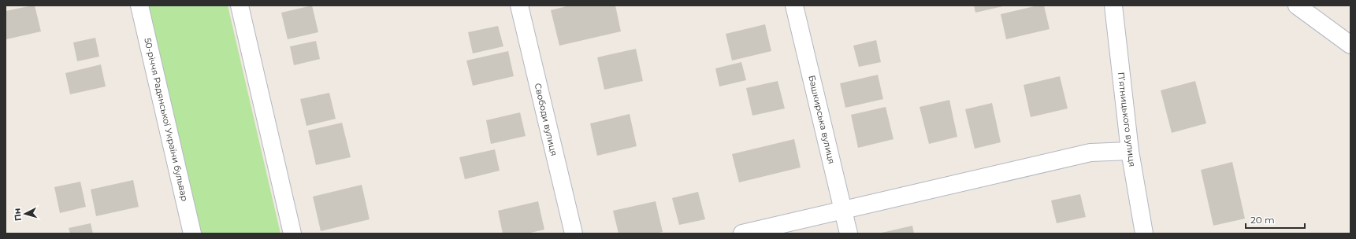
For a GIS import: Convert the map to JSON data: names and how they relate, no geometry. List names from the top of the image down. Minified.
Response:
{"streets":{"street":["50-річчя Радянської України бульвар","Свободи вулиця","Башкирська вулиця","П’ятницького вулиця"]},"scale_bar":"20 m","north":"left"}
